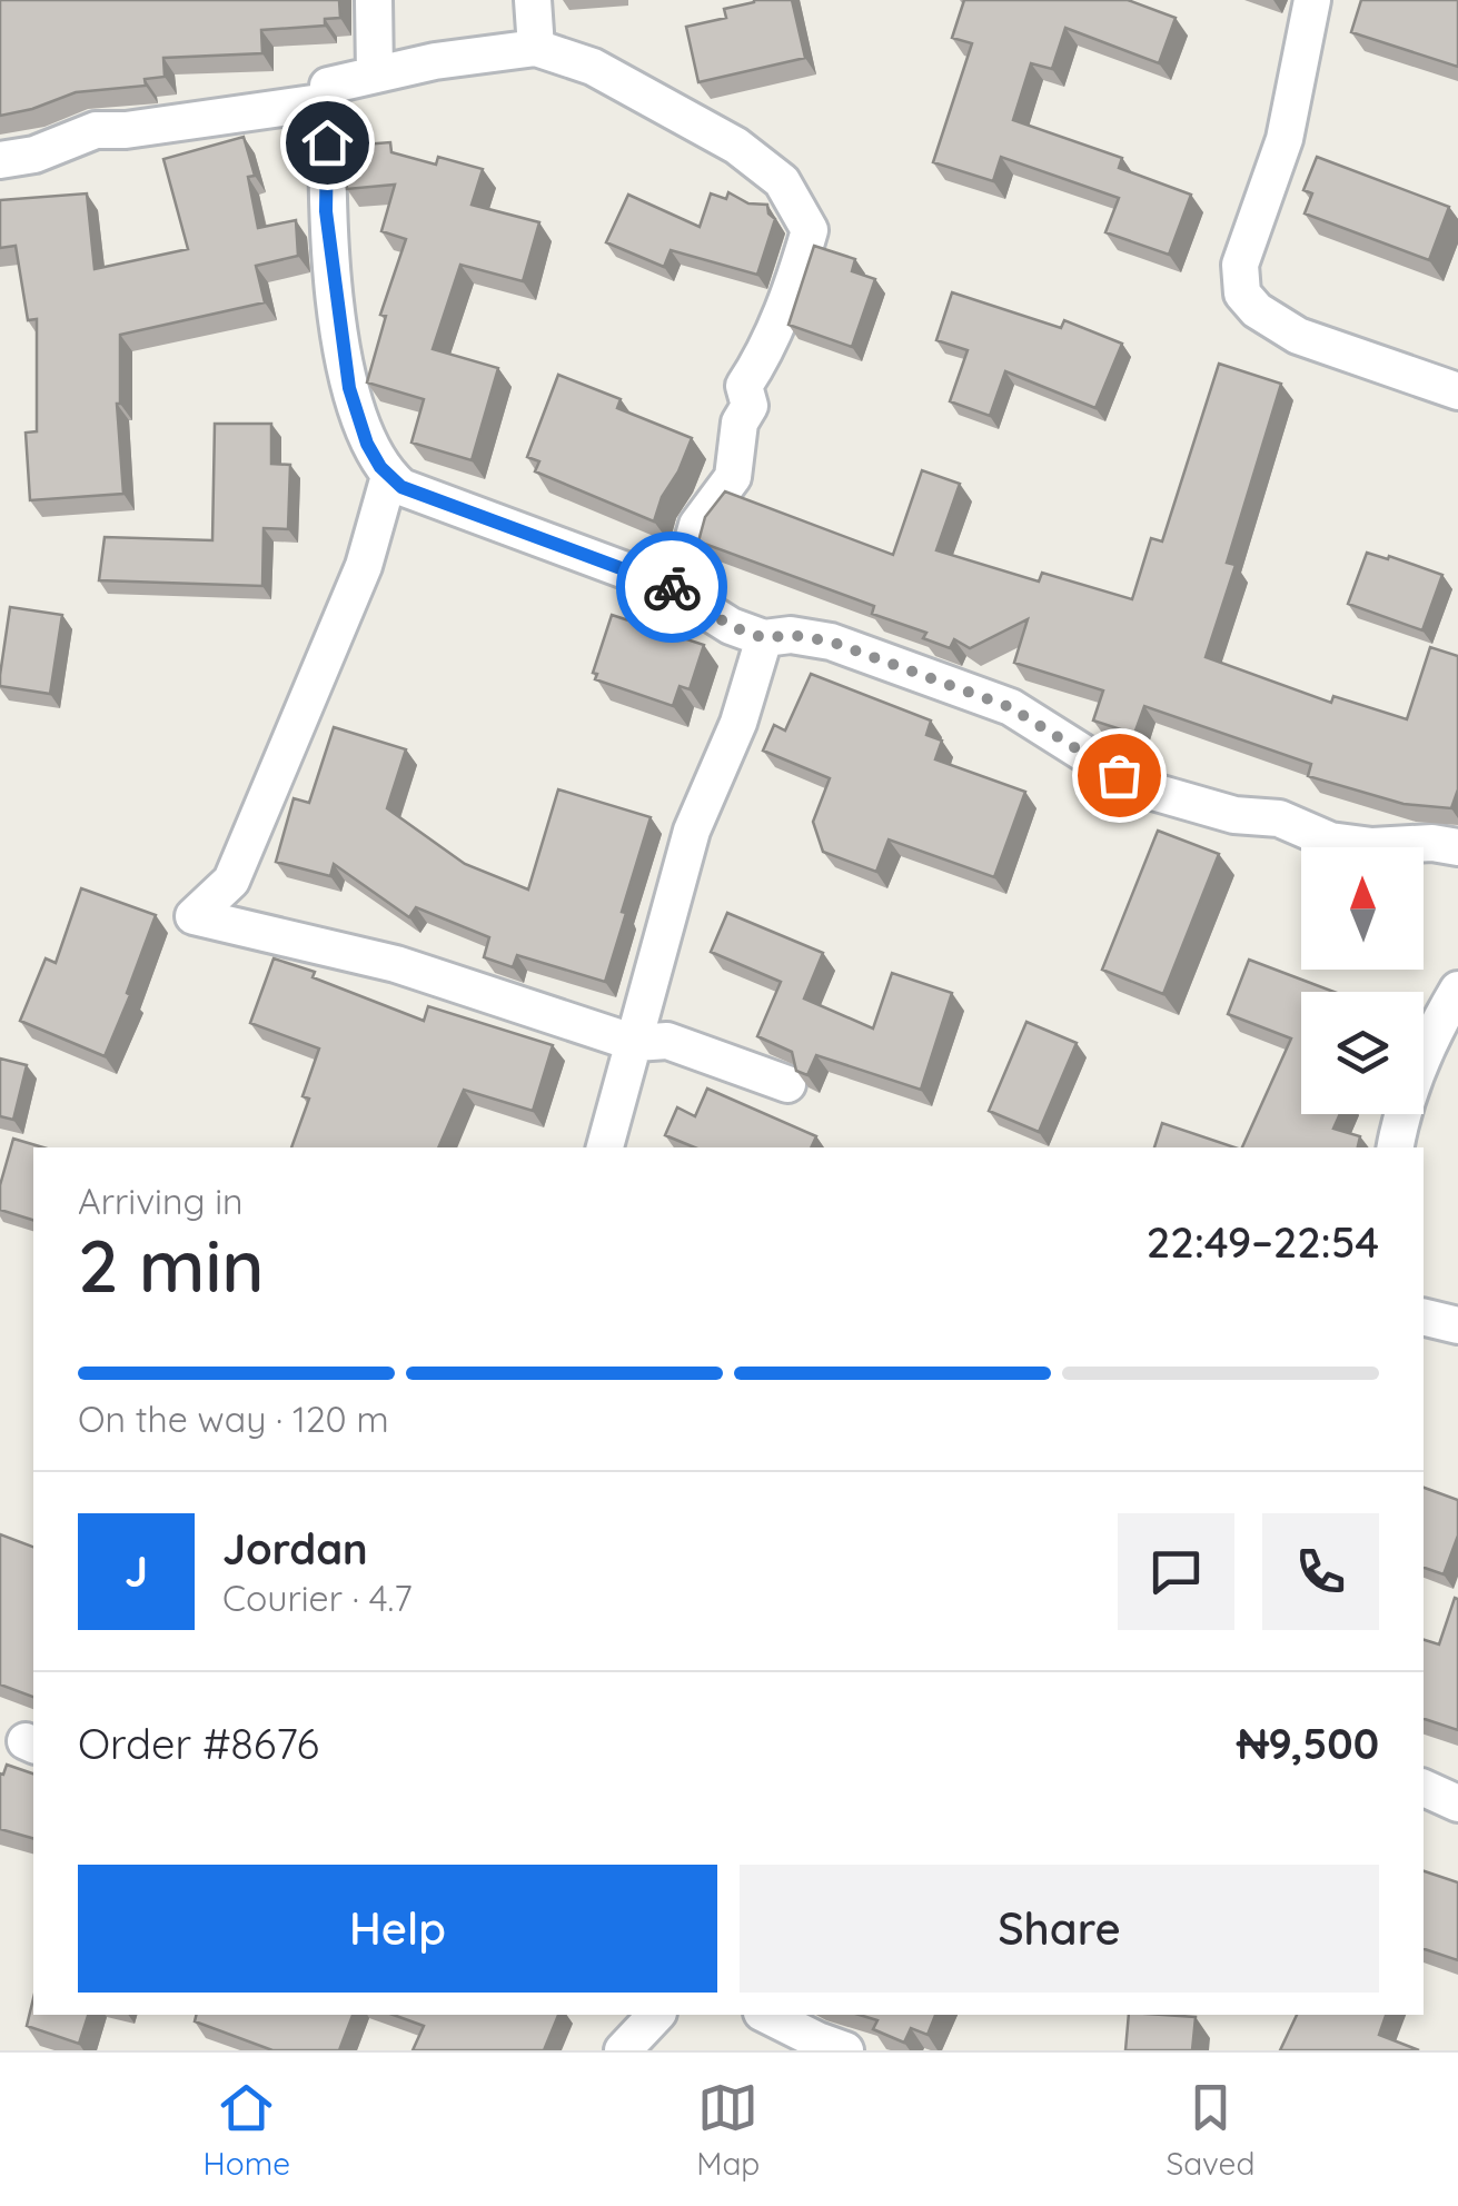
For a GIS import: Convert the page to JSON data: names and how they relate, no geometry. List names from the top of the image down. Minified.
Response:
{"north":"top","page":{"heading":["2 min","Arriving in","22:49–22:54"],"panel":["Jordan","Courier · 4.7","Order #8676","₦9,500"],"bar":"On the way · 120 m","round":"J","buttons":["Help","Share"],"tabs":["Home","Map","Saved"]}}
